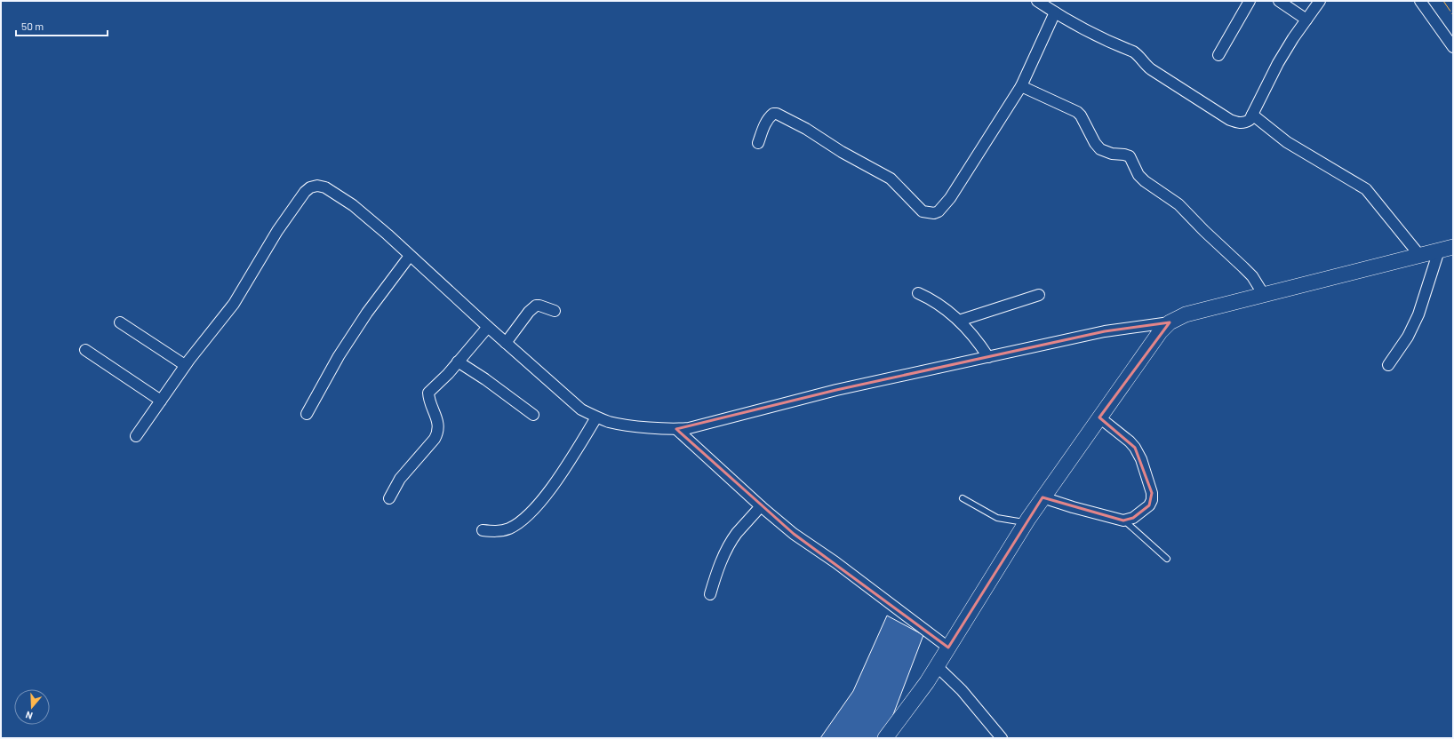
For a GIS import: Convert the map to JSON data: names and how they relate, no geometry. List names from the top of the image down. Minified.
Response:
{"scale_bar":"50 m","north":"bottom"}
